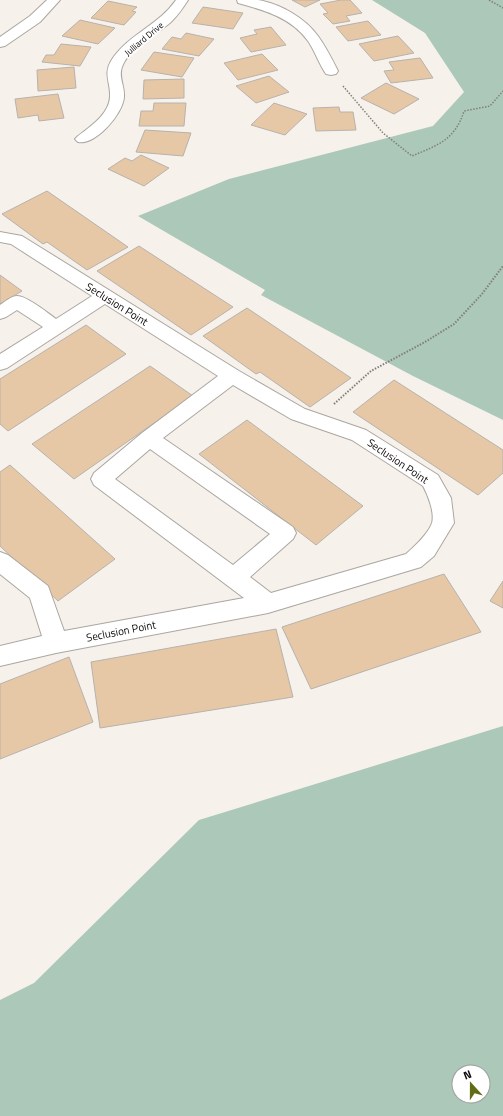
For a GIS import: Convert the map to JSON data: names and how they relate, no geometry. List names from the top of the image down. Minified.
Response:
{"streets":{"street":["Julliard Drive","Seclusion Point"]},"north":"top"}
